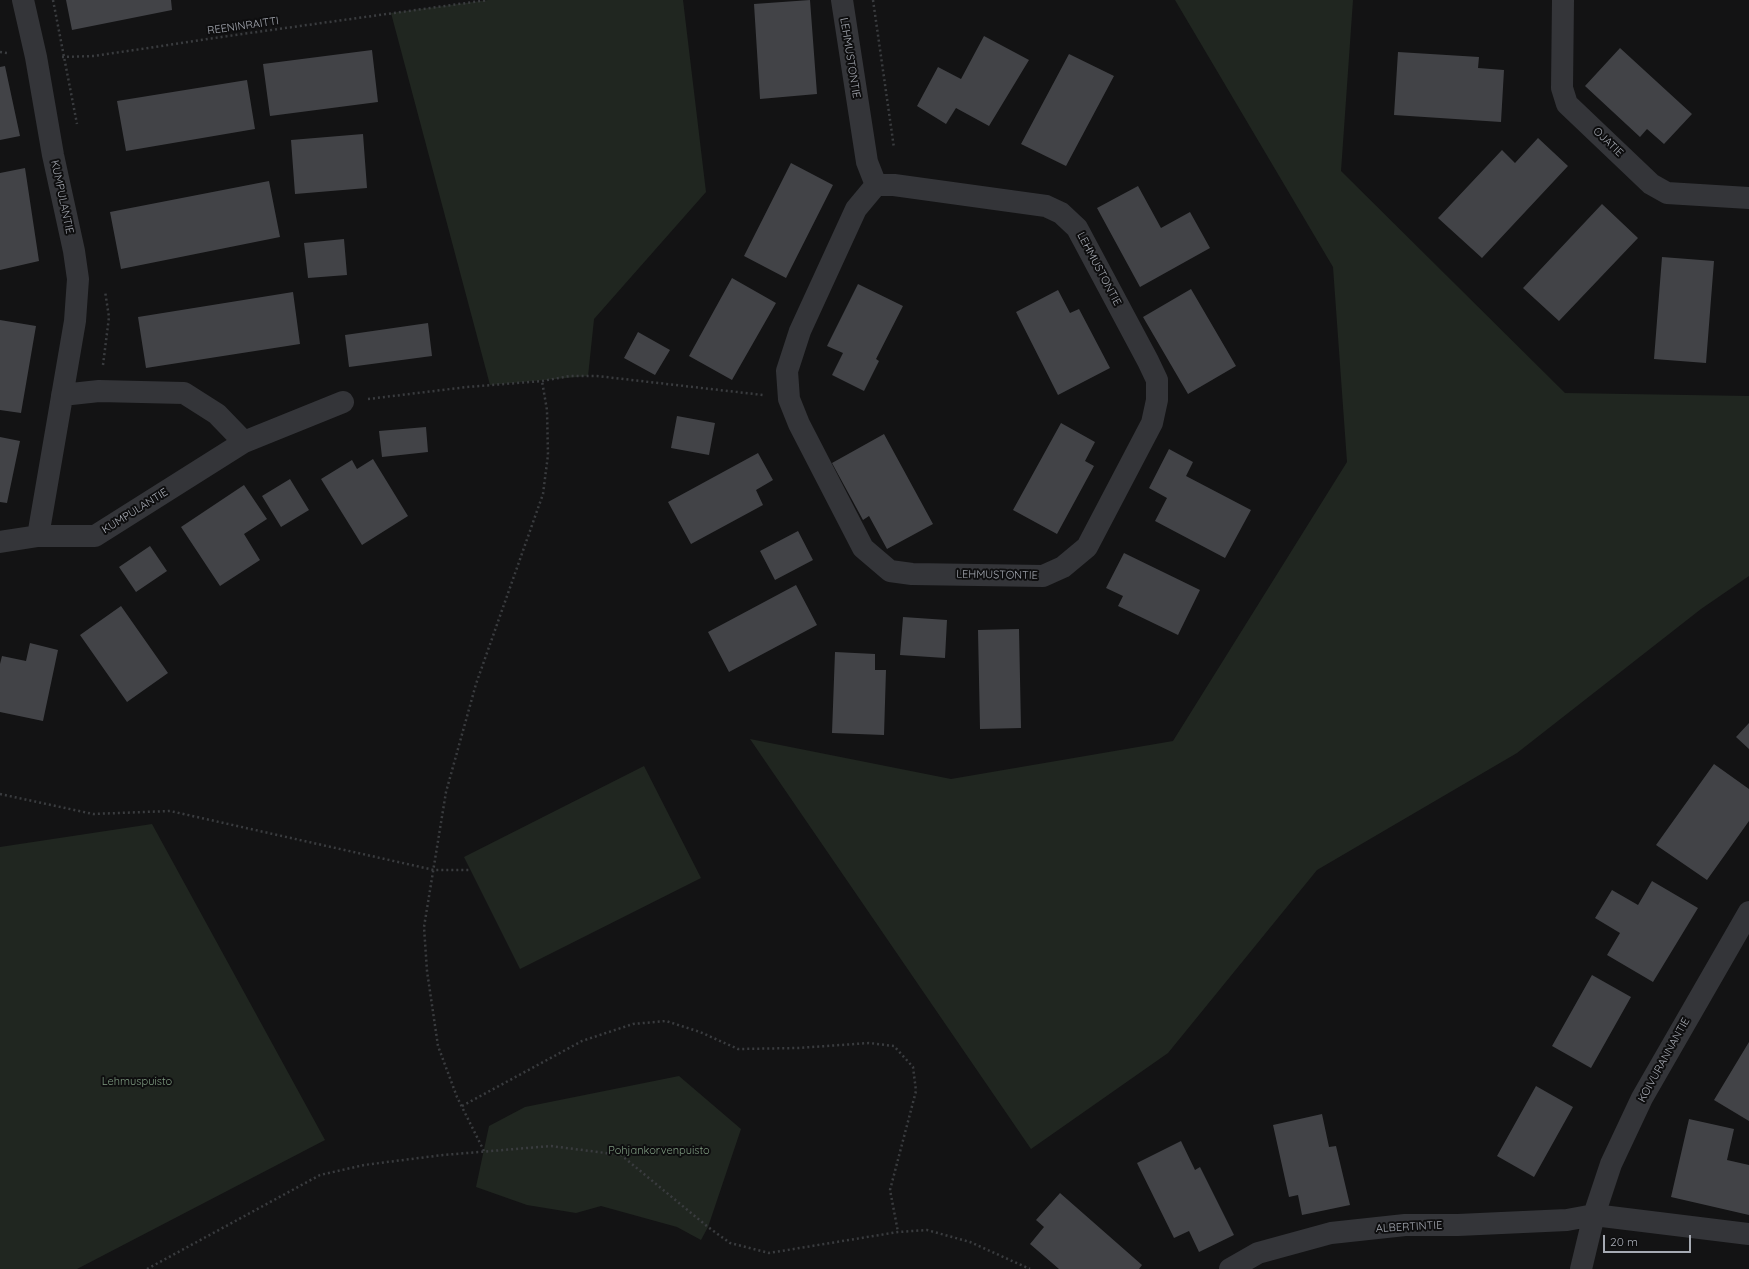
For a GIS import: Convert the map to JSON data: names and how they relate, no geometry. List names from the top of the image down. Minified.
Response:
{"streets":{"street":["LEHMUSTONTIE","OJATIE","KUMPULANTIE","KOIVURANNANTIE","ALBERTINTIE"],"path":["REENINRAITTI"]},"crossings":[["REENINRAITTI","KUMPULANTIE"],["KOIVURANNANTIE","ALBERTINTIE"]],"parks":["Lehmuspuisto","Pohjankorvenpuisto"],"scale_bar":"20 m"}
